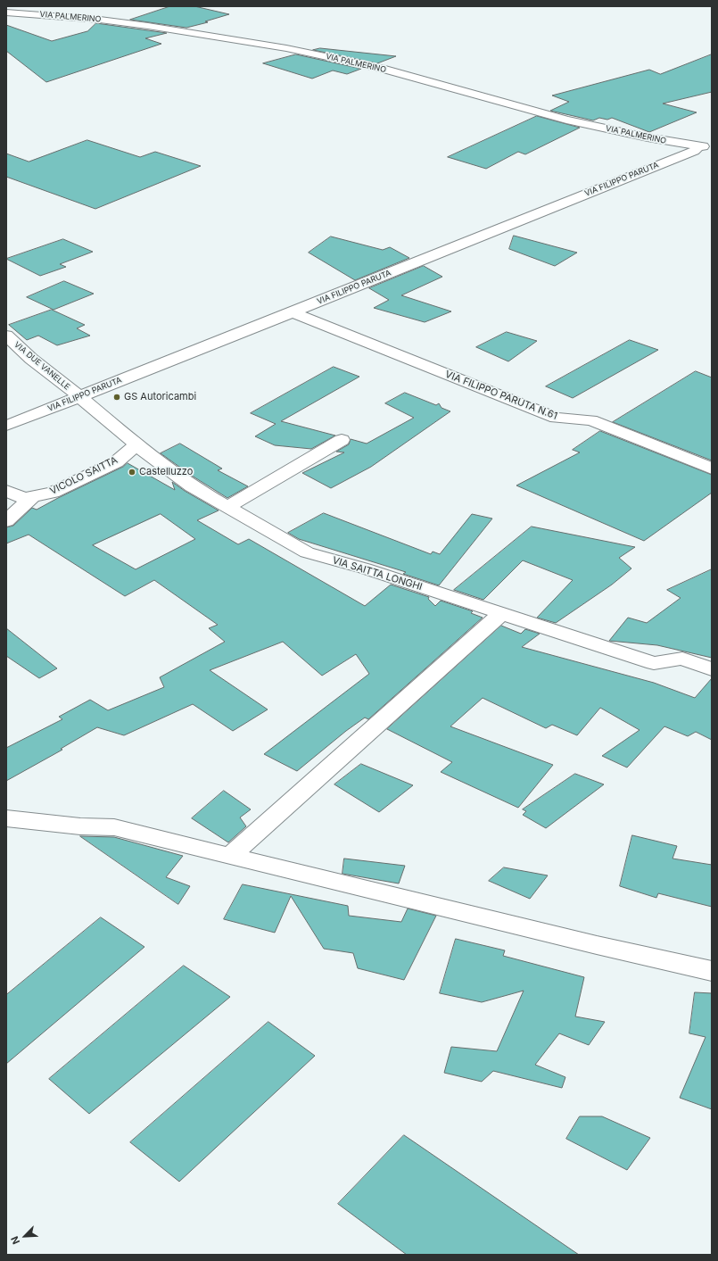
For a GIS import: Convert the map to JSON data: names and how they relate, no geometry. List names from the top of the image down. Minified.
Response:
{"streets":{"street":["VIA PALMERINO","VIA FILIPPO PARUTA","VIA DUE VANELLE","VIA FILIPPO PARUTA N.61","VICOLO SAITTA","VIA SAITTA LONGHI"]},"crossings":[["VIA PALMERINO","VIA FILIPPO PARUTA"],["VIA FILIPPO PARUTA","VIA DUE VANELLE"],["VIA FILIPPO PARUTA","VIA FILIPPO PARUTA N.61"],["VIA FILIPPO PARUTA","VIA SAITTA LONGHI"],["VIA DUE VANELLE","VIA SAITTA LONGHI"],["VICOLO SAITTA","VIA SAITTA LONGHI"]],"places":["GS Autoricambi","Castelluzzo"],"north":"bottom left"}
